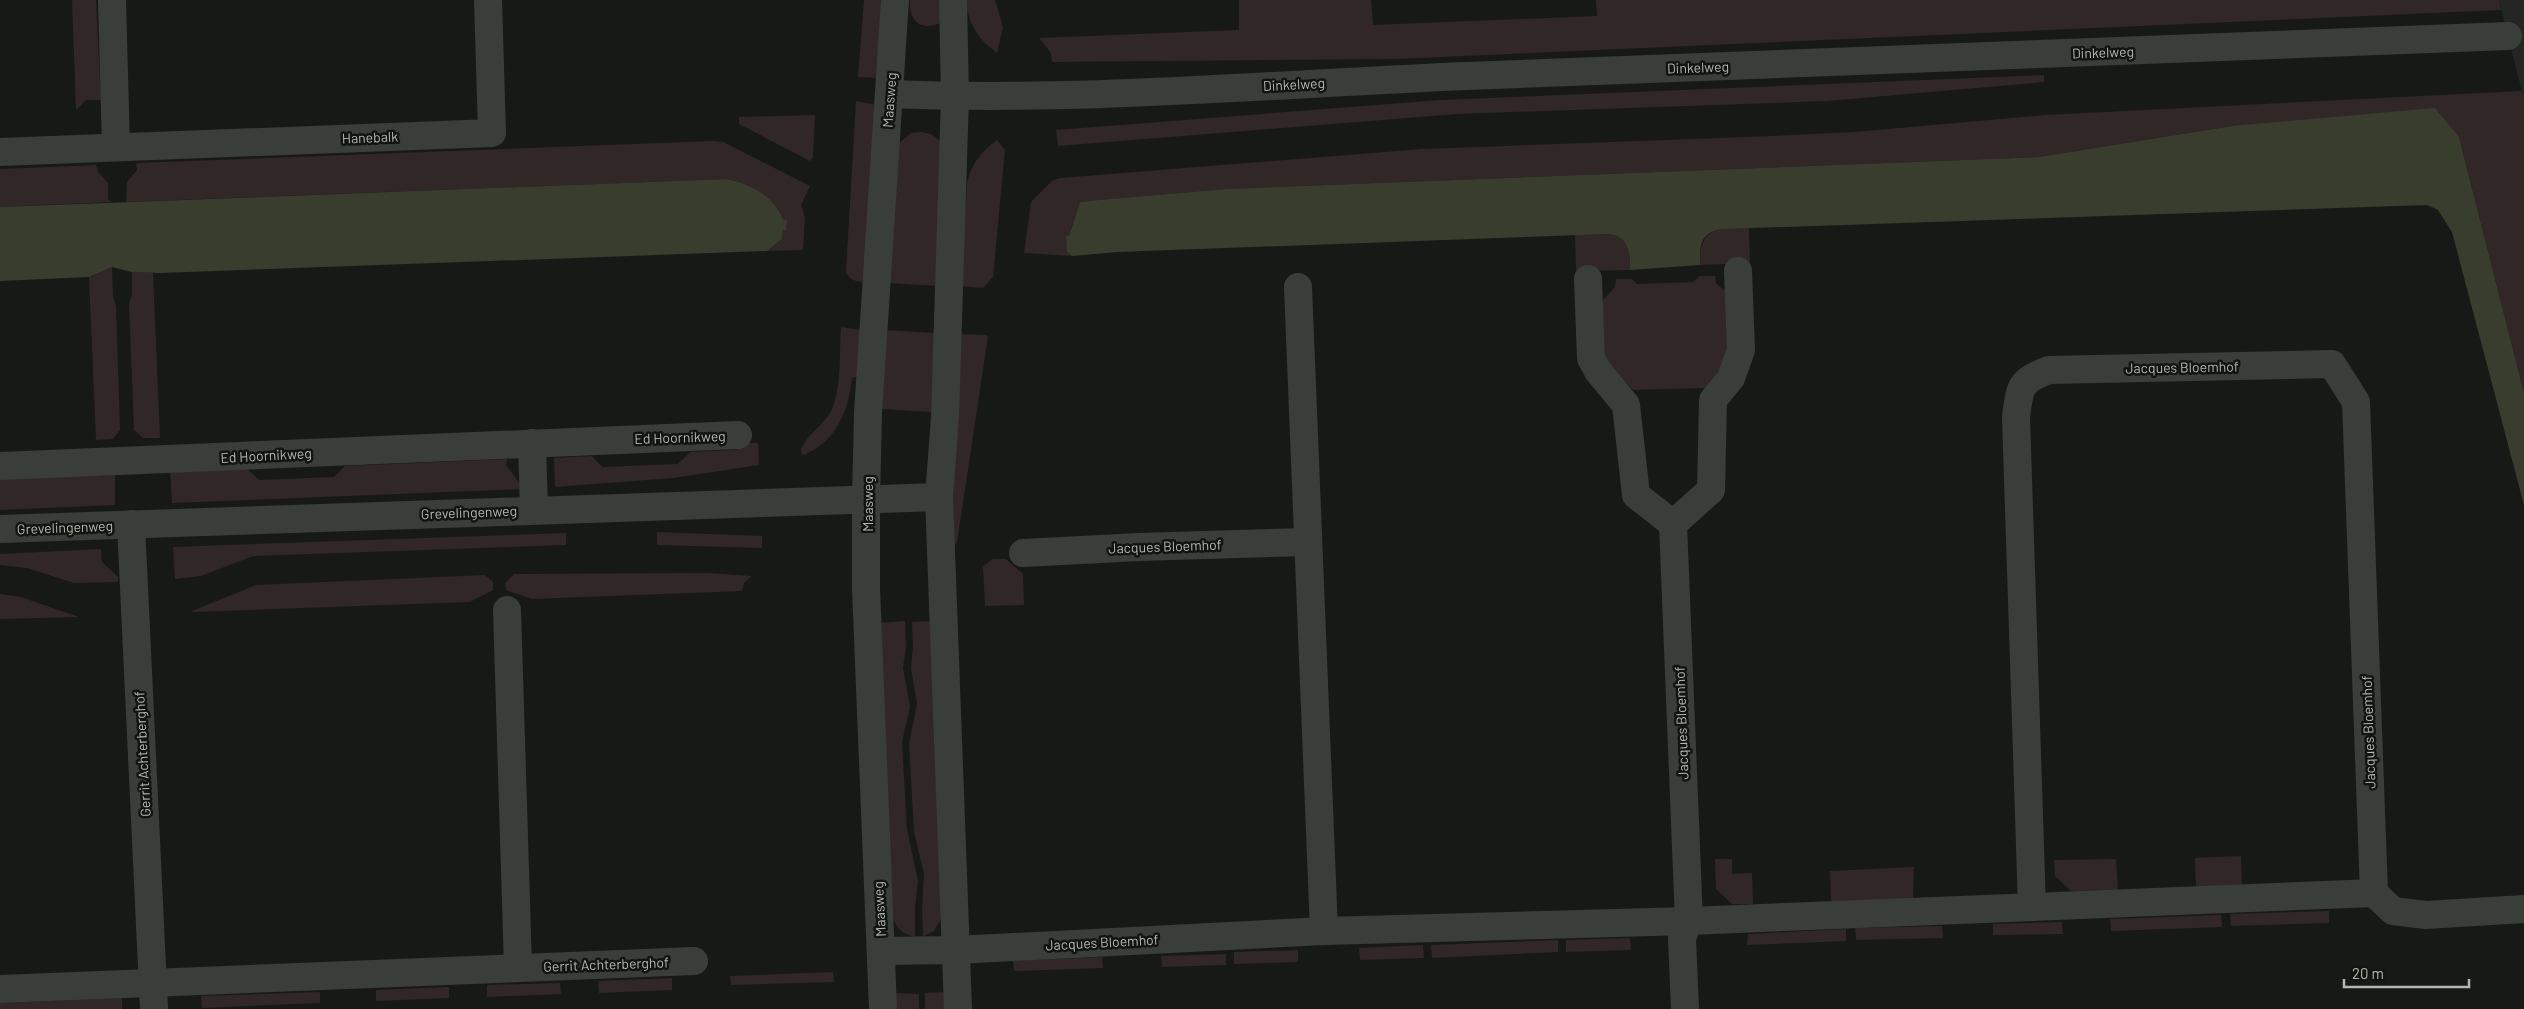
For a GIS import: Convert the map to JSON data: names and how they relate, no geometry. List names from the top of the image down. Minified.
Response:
{"streets":{"street":["Dinkelweg","Maasweg","Hanebalk","Jacques Bloemhof","Ed Hoornikweg","Grevelingenweg","Gerrit Achterberghof"]},"crossings":[["Dinkelweg","Maasweg"],["Maasweg","Jacques Bloemhof"],["Maasweg","Grevelingenweg"],["Grevelingenweg","Gerrit Achterberghof"]],"scale_bar":"20 m"}
